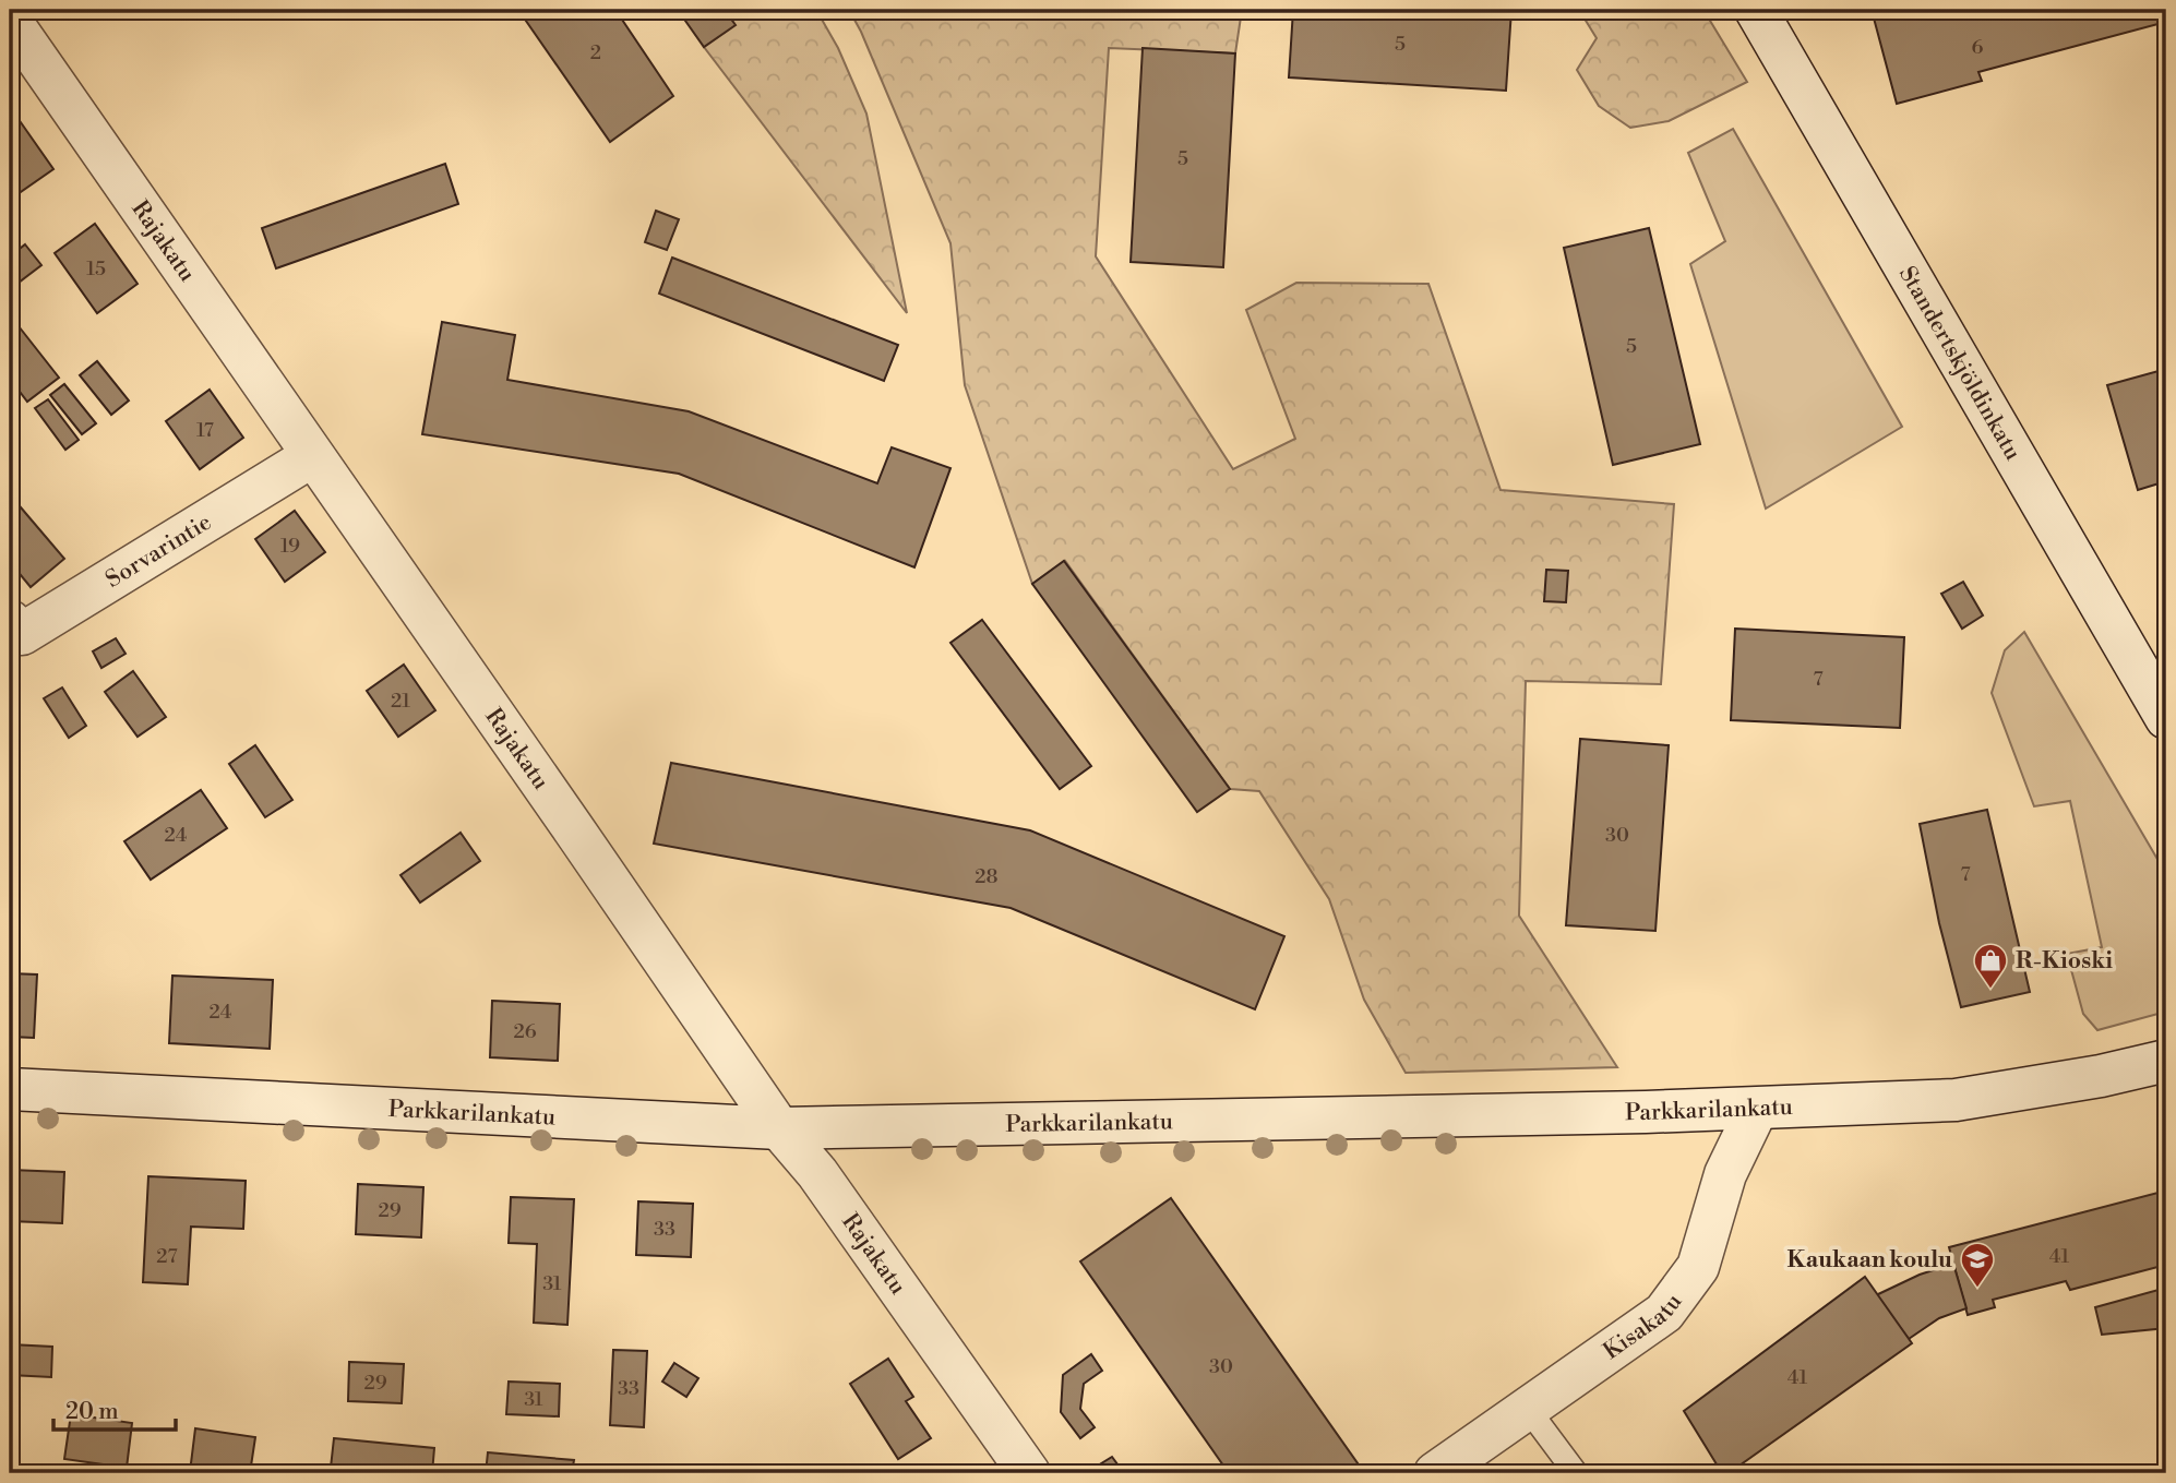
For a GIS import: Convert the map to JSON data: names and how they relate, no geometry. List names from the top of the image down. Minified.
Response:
{"streets":{"street":["Rajakatu","Standertskjöldinkatu","Sorvarintie","Parkkarilankatu","Kisakatu"]},"crossings":[["Rajakatu","Sorvarintie"],["Rajakatu","Parkkarilankatu"],["Parkkarilankatu","Kisakatu"]],"places":{"shop":["R-Kioski"],"school or university":["Kaukaan koulu"]},"house_numbers":["5","6","2","5","15","5","17","19","7","21","24","30","7","28","24","26","29","33","27","41","31","30","41","29","33","31"],"scale_bar":"20 m"}
